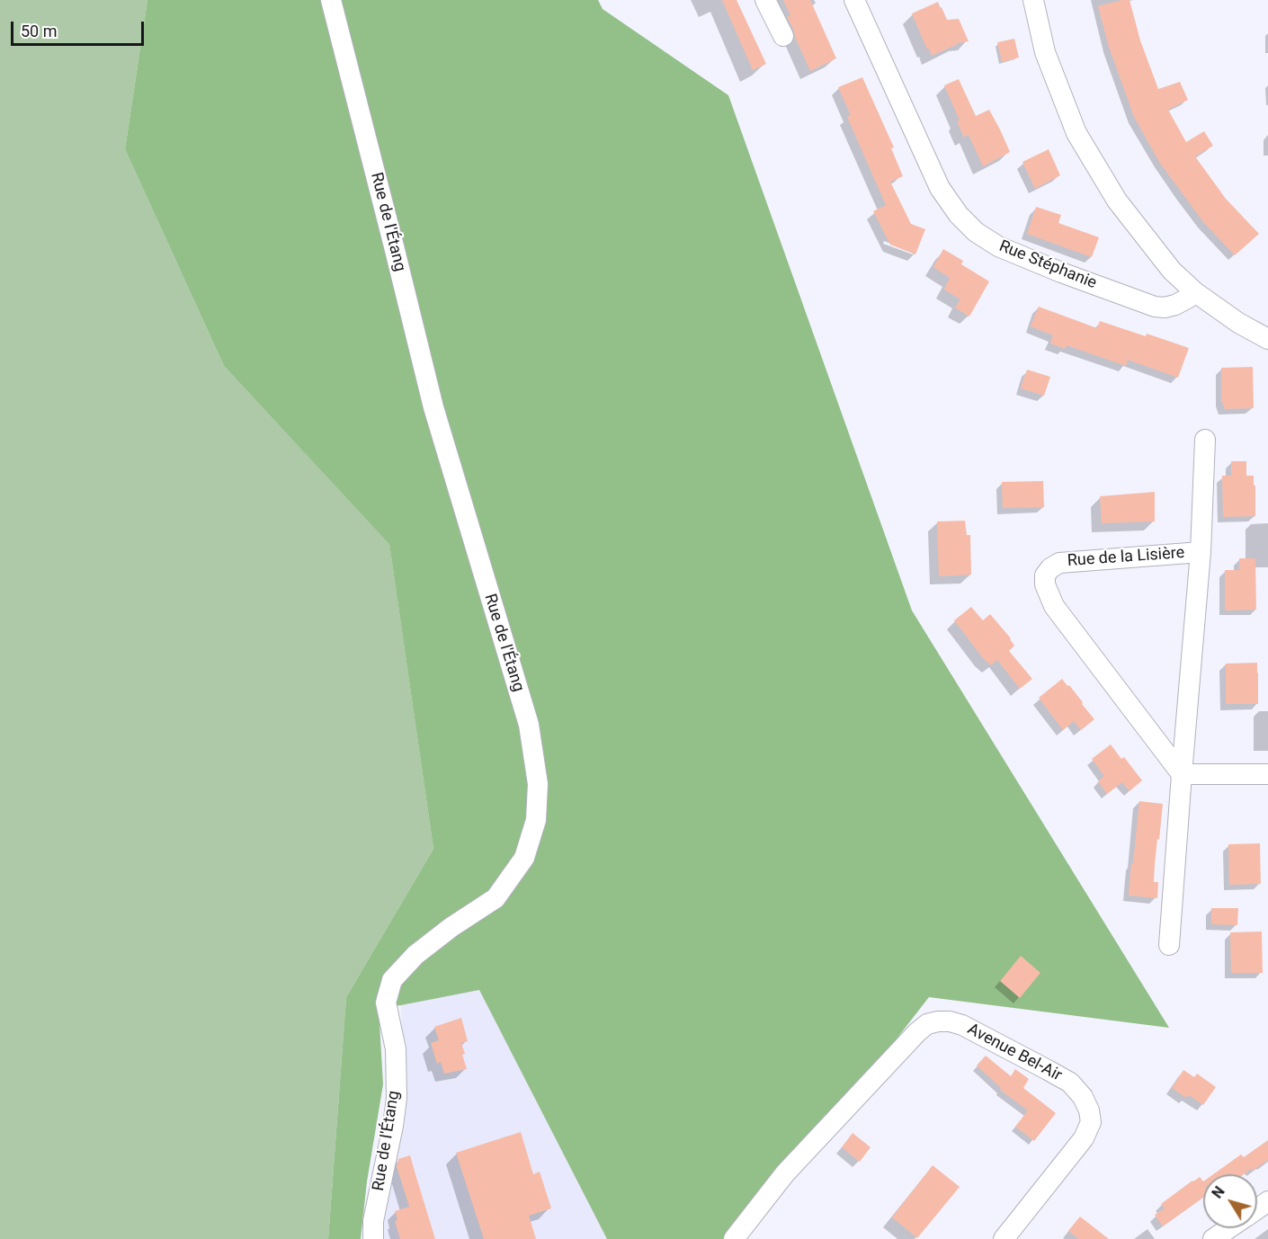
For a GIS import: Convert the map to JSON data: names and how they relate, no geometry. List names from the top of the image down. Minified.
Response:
{"streets":{"street":["Rue de l'Étang","Rue Stéphanie","Rue de la Lisière","Avenue Bel-Air"]},"scale_bar":"50 m","north":"top left"}
